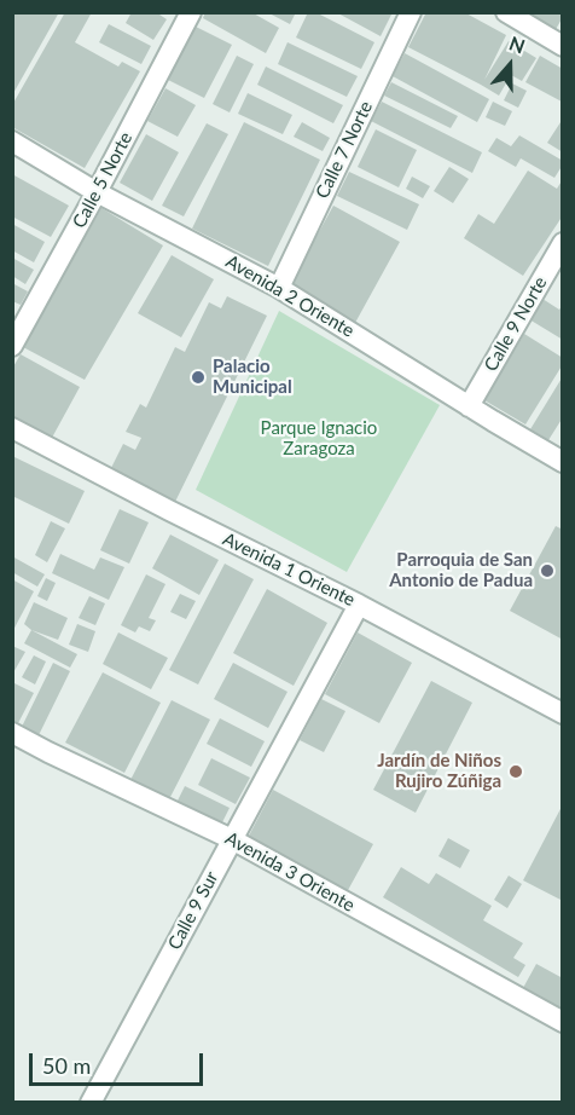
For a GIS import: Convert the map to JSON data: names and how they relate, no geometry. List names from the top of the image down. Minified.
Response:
{"streets":{"street":["Calle 7 Norte","Calle 5 Norte","Avenida 2 Oriente","Calle 9 Norte","Avenida 1 Oriente","Avenida 3 Oriente","Calle 9 Sur"]},"crossings":[["Calle 7 Norte","Avenida 2 Oriente"],["Calle 5 Norte","Avenida 2 Oriente"],["Avenida 2 Oriente","Calle 9 Norte"],["Avenida 1 Oriente","Calle 9 Sur"],["Avenida 3 Oriente","Calle 9 Sur"]],"parks":["Parque Ignacio Zaragoza"],"places":["Palacio Municipal","Parroquia de San Antonio de Padua","Jardín de Niños Rujiro Zúñiga"],"scale_bar":"50 m","north":"top"}
